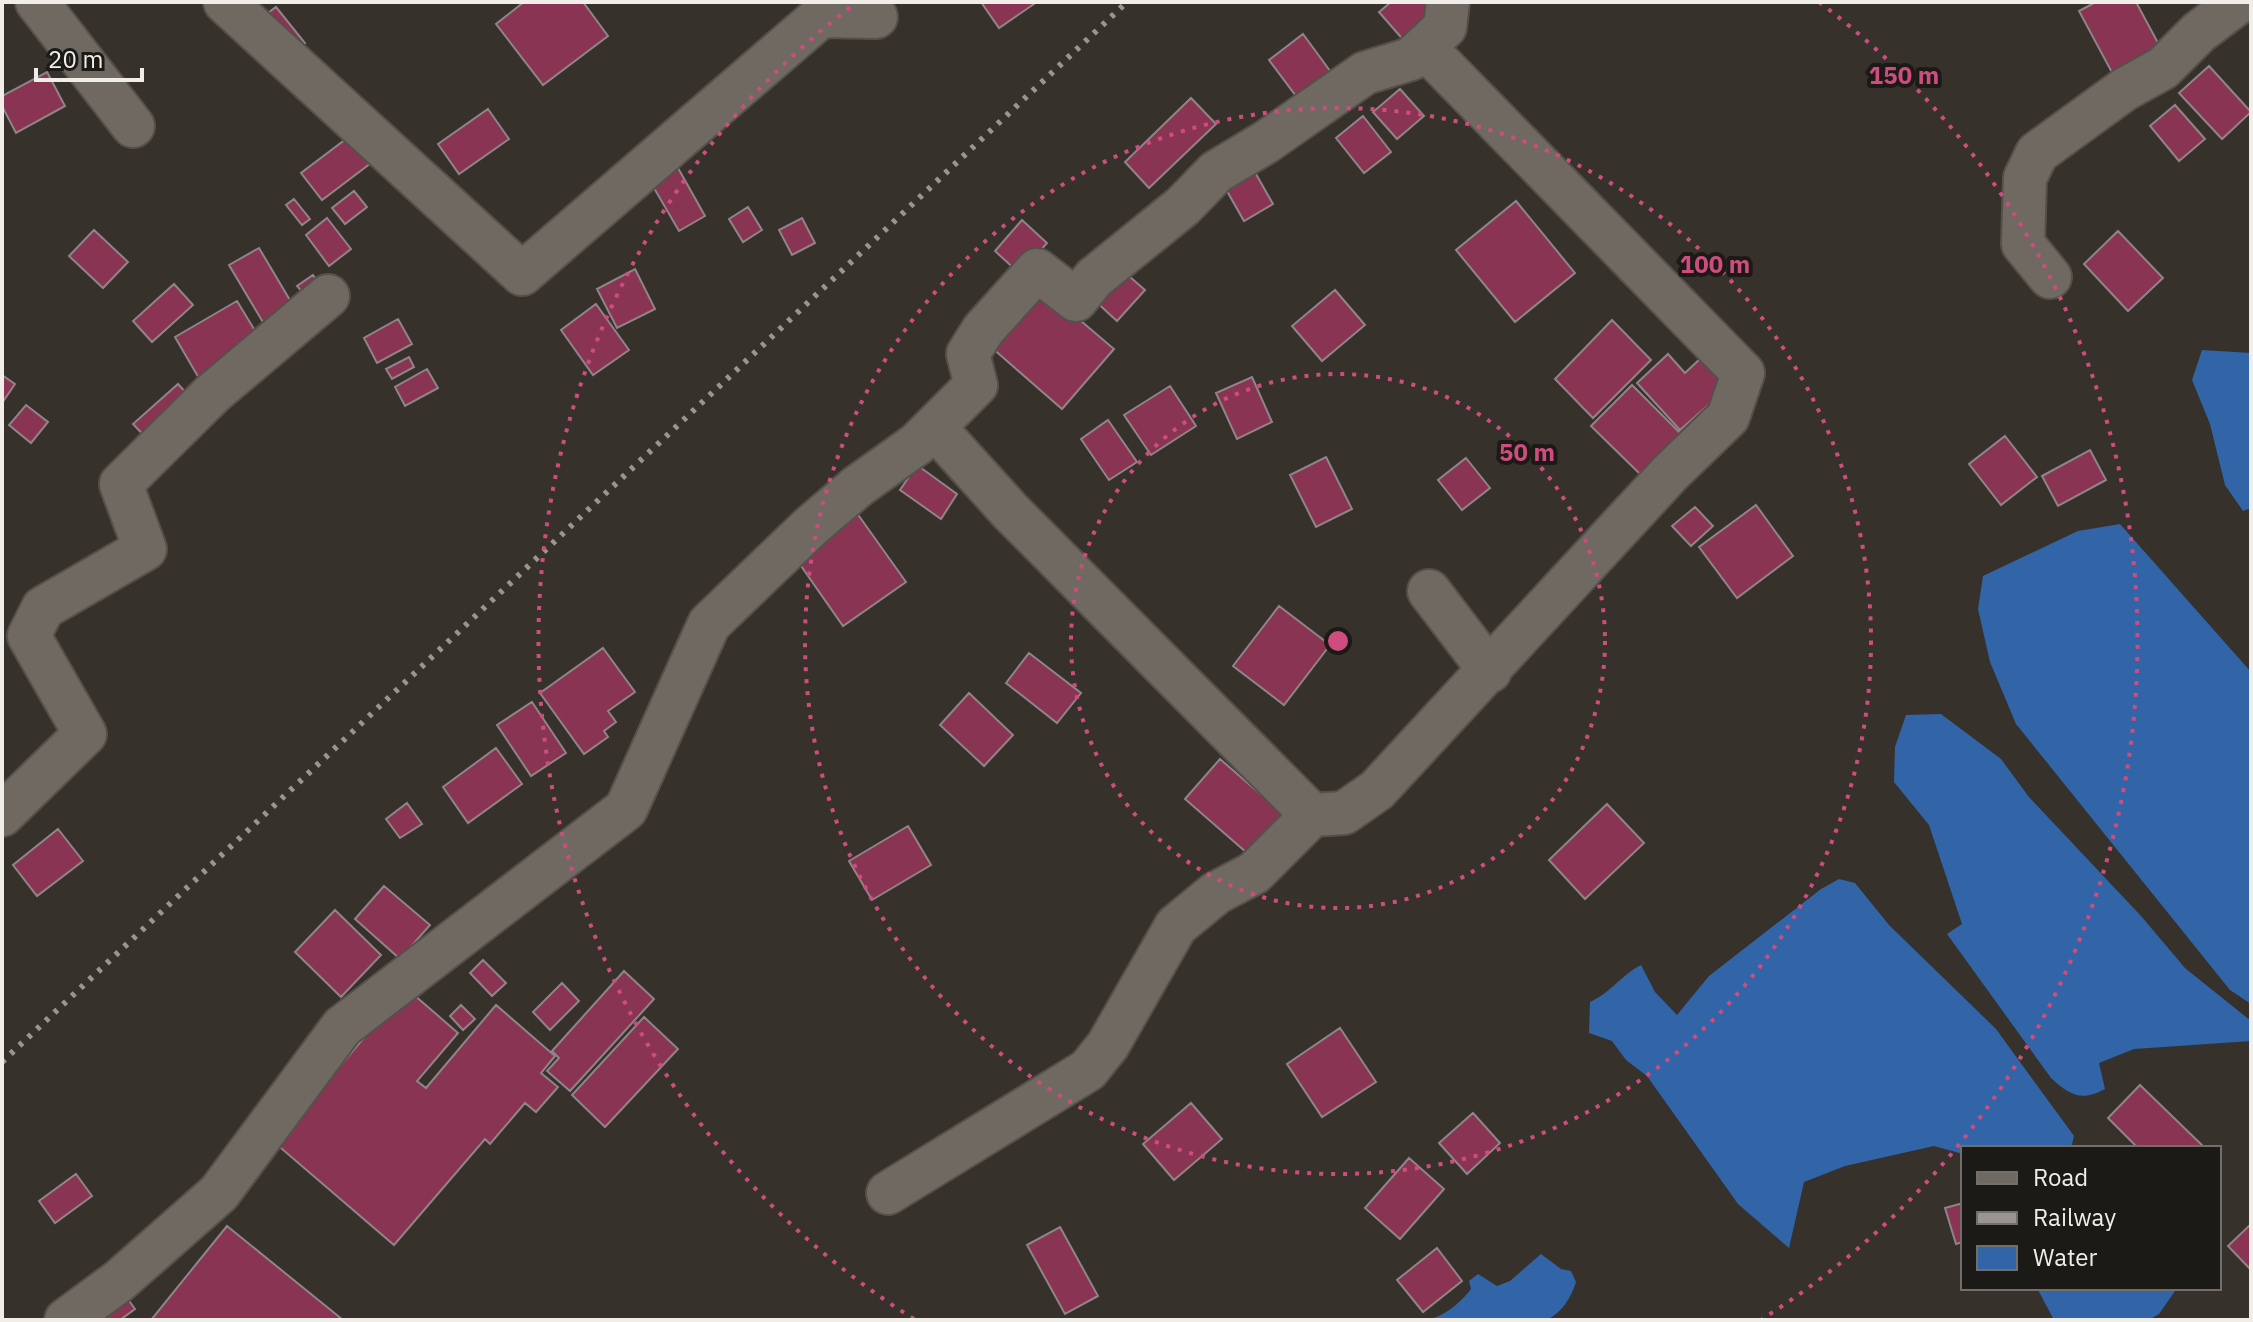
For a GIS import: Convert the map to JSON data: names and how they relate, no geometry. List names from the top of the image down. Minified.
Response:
{"legend":["Road","Railway","Water"],"scale_bar":"20 m","rings":["150 m","100 m","50 m"]}
